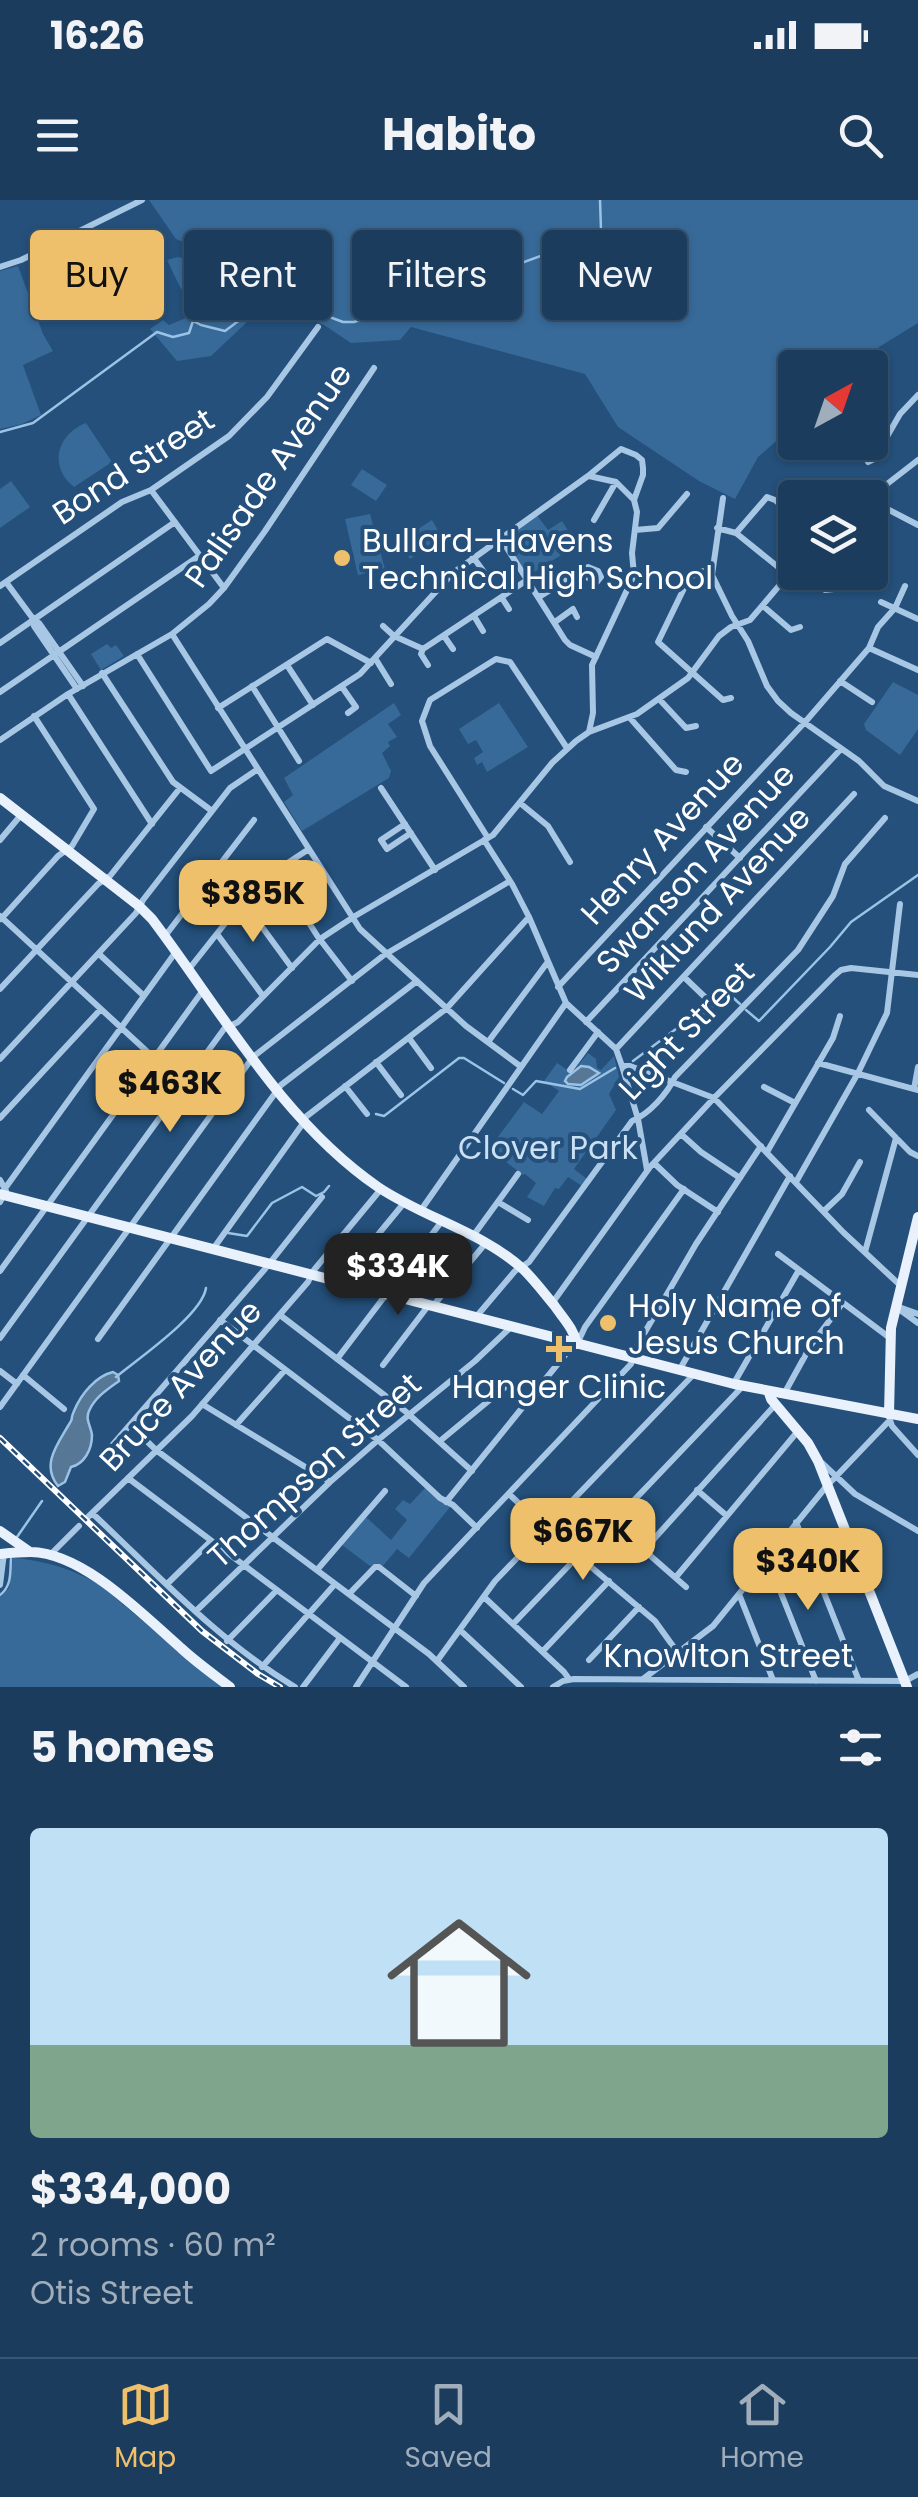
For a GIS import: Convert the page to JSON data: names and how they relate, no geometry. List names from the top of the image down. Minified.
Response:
{"streets":{"street":["Bond Street","Palisade Avenue","Henry Avenue","Swanson Avenue","Wiklund Avenue","Light Street","Bruce Avenue","Thompson Street","Knowlton Street"]},"parks":["Clover Park"],"places":{"other":["Bullard–Havens Technical High School","Holy Name of Jesus Church"],"health":["Hanger Clinic"]},"north":"top right","page":{"status":"16:26","header":"Habito","chip":["Buy","Rent","Filters","New"],"price":["$385K","$463K","$334K","$667K","$340K"],"heading":"5 homes","list":[{"name":"$334,000","note":"2 rooms · 60 m² · Otis Street"}],"tabs":["Map","Saved","Home"]}}
